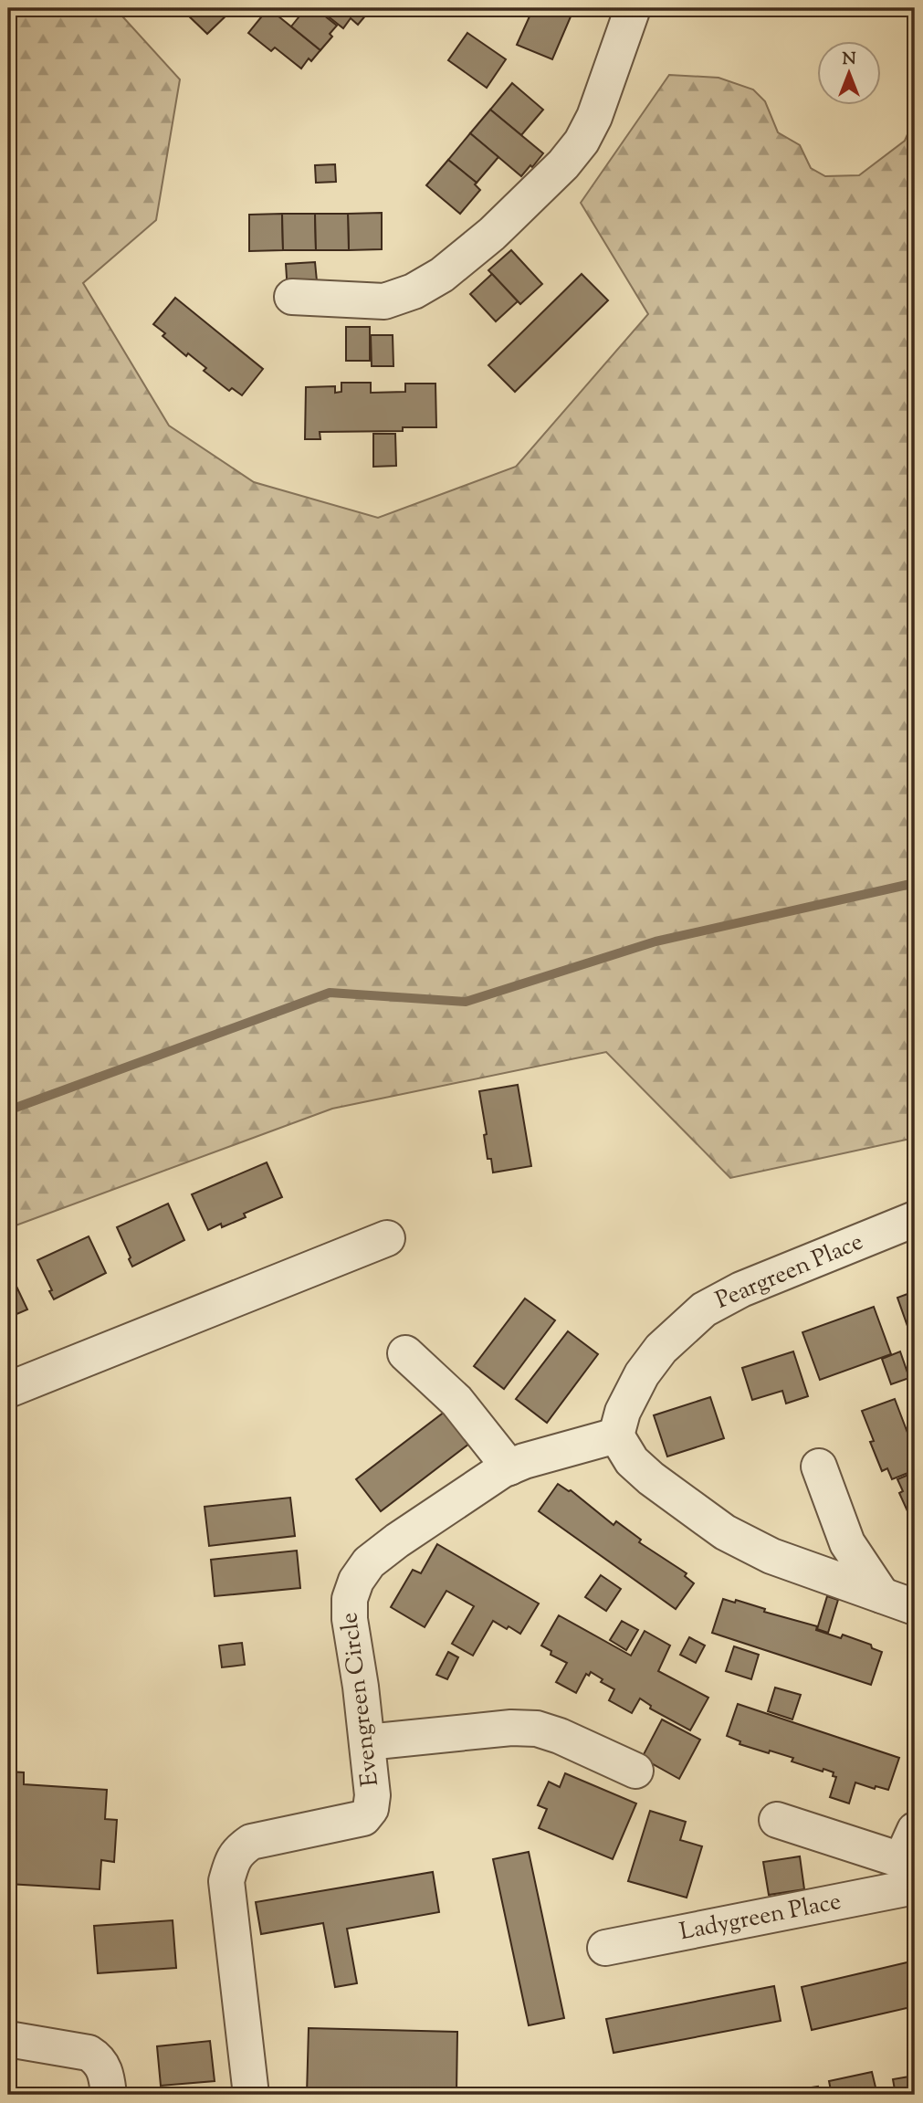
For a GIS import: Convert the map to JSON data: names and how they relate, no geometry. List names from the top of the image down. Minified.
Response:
{"streets":{"street":["Peargreen Place","Evengreen Circle","Ladygreen Place"]},"crossings":[["Peargreen Place","Evengreen Circle"]],"north":"top"}
